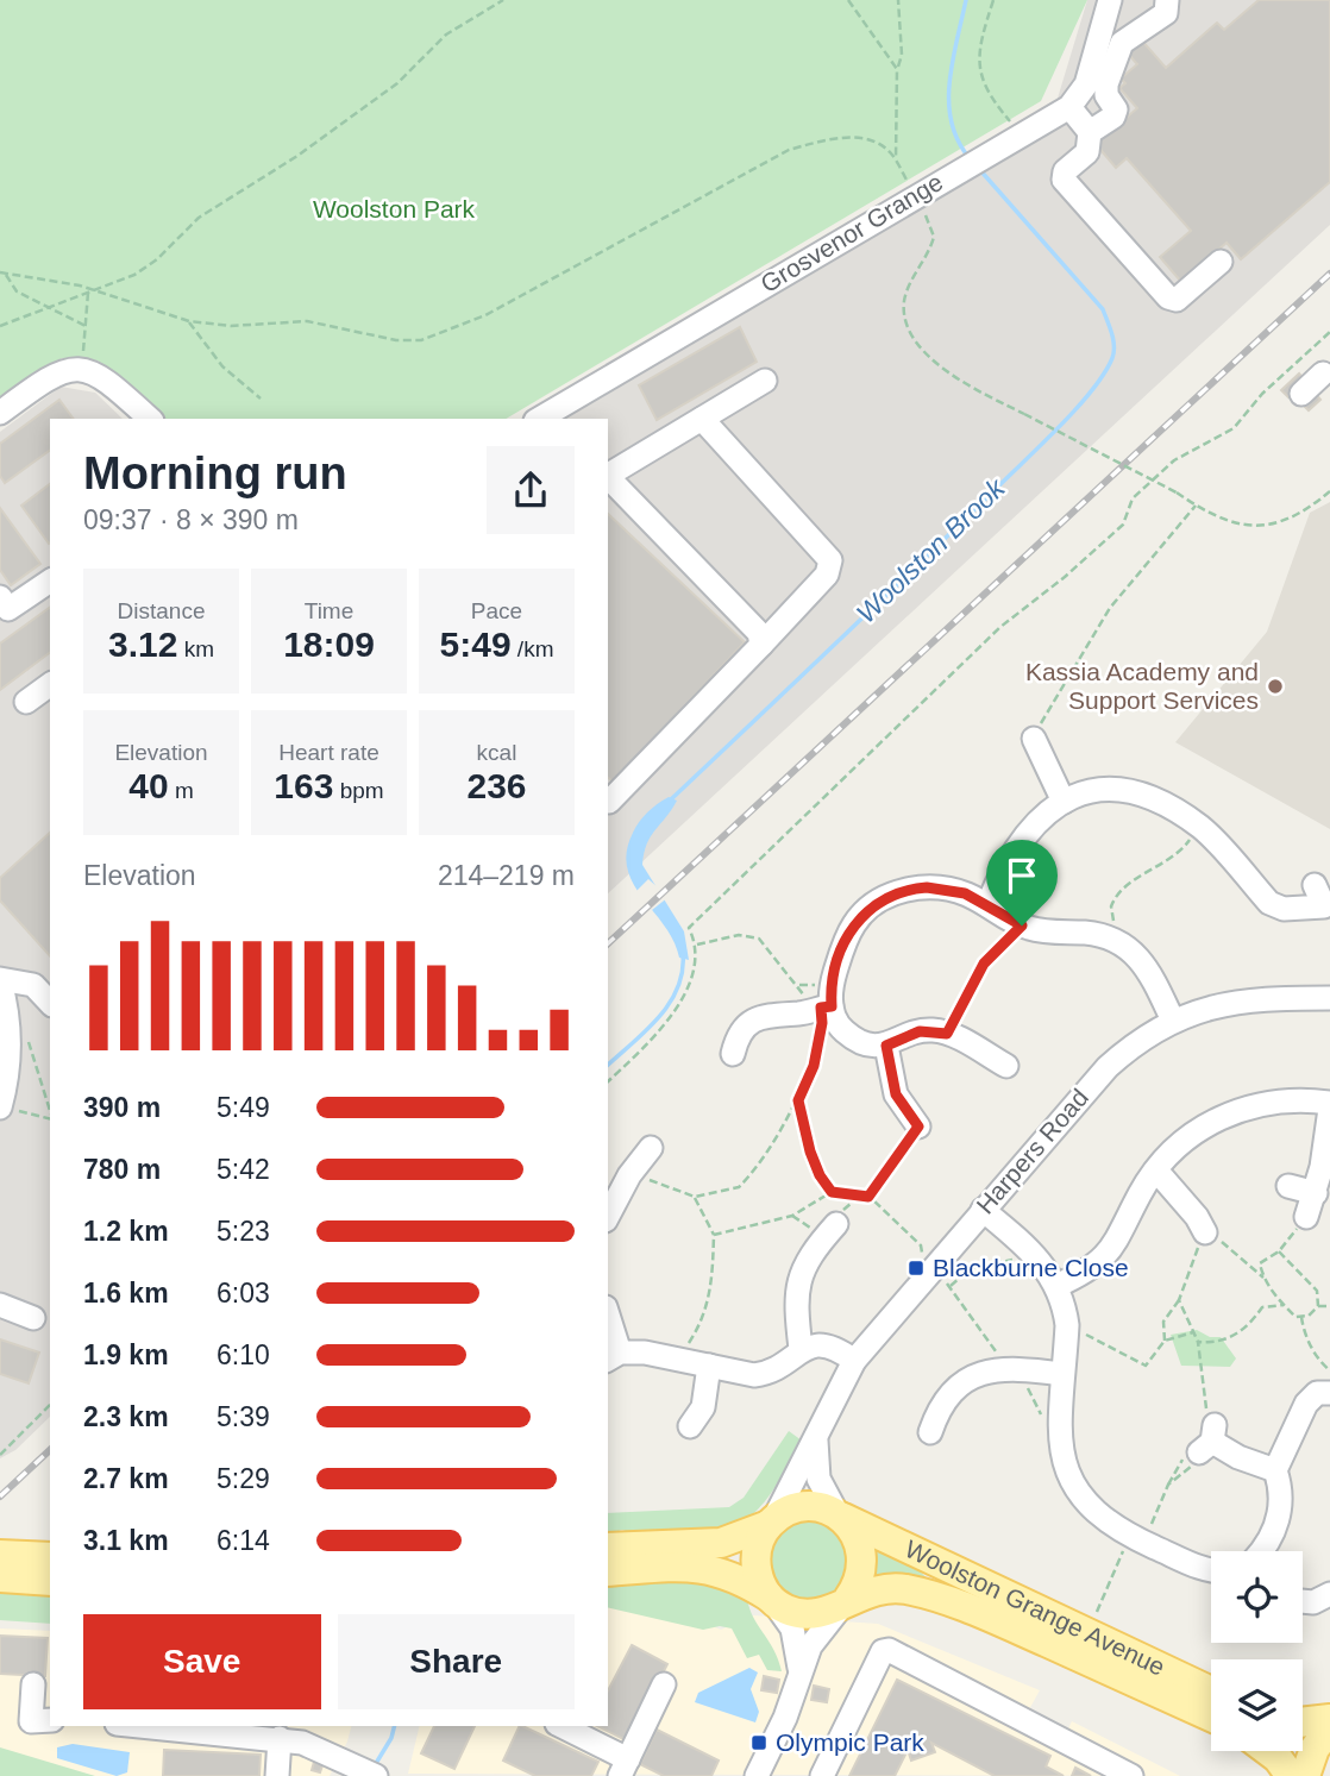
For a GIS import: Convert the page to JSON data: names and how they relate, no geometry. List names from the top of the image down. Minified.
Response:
{"streets":{"main road":["Woolston Grange Avenue"],"street":["Grosvenor Grange","Harpers Road"]},"crossings":[["Harpers Road","Woolston Grange Avenue"]],"water":["Woolston Brook"],"parks":["Woolston Park"],"places":{"other":["Kassia Academy and Support Services"],"transit":["Blackburne Close","Olympic Park"]},"page":{"heading":["Morning run","09:37 · 8 × 390 m"],"stats":[["Distance","3.12 km"],["Time","18:09"],["Pace","5:49 /km"],["Elevation","40 m"],["Heart rate","163 bpm"],["kcal","236"]],"chart":["Elevation","214–219 m"],"list":[{"name":"390 m","note":"5:49"},{"name":"780 m","note":"5:42"},{"name":"1.2 km","note":"5:23"},{"name":"1.6 km","note":"6:03"},{"name":"1.9 km","note":"6:10"},{"name":"2.3 km","note":"5:39"},{"name":"2.7 km","note":"5:29"},{"name":"3.1 km","note":"6:14"}],"buttons":["Save","Share"]}}
